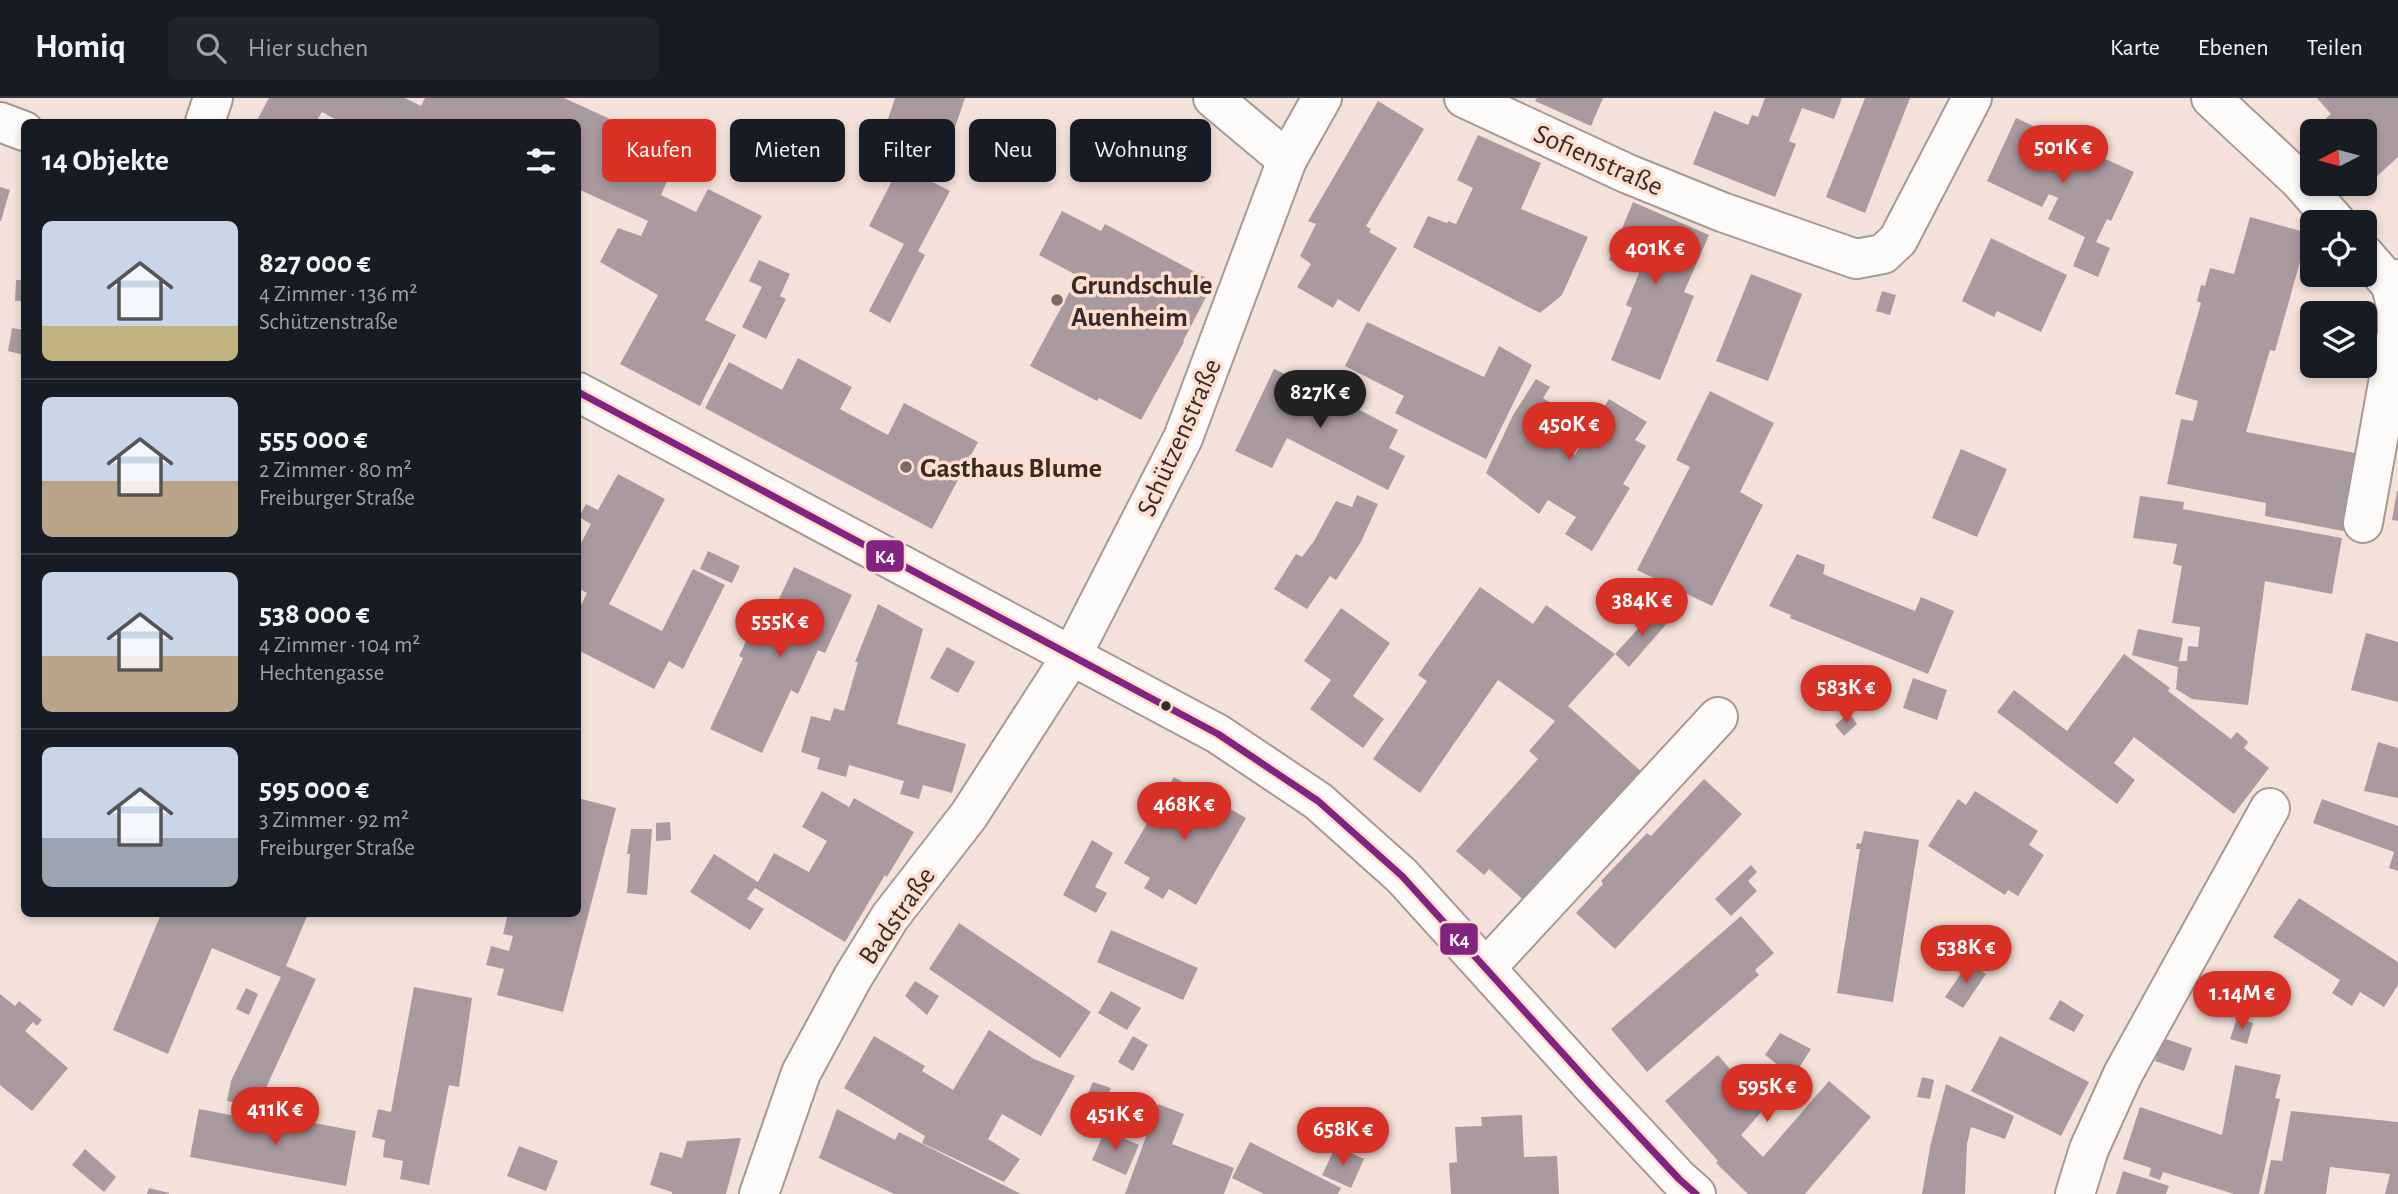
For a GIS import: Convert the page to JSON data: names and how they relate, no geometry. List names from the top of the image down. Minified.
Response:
{"streets":{"street":["Sofienstraße","Schützenstraße","Badstraße"]},"crossings":[["Schützenstraße","Badstraße"]],"places":["Grundschule Auenheim","Gasthaus Blume"],"lines":["transit line K4"],"north":"left","page":{"header":"Homiq","search":"Hier suchen","nav":["Karte","Ebenen","Teilen"],"chip":["Kaufen","Mieten","Filter","Neu","Wohnung"],"heading":"14 Objekte","price":["501K €","401K €","827K €","450K €","384K €","555K €","583K €","468K €","538K €","1.14M €","595K €","411K €","451K €","658K €"],"list":[{"name":"827 000 €","note":"4 Zimmer · 136 m² · Schützenstraße"},{"name":"555 000 €","note":"2 Zimmer · 80 m² · Freiburger Straße"},{"name":"538 000 €","note":"4 Zimmer · 104 m² · Hechtengasse"},{"name":"595 000 €","note":"3 Zimmer · 92 m² · Freiburger Straße"}]}}
